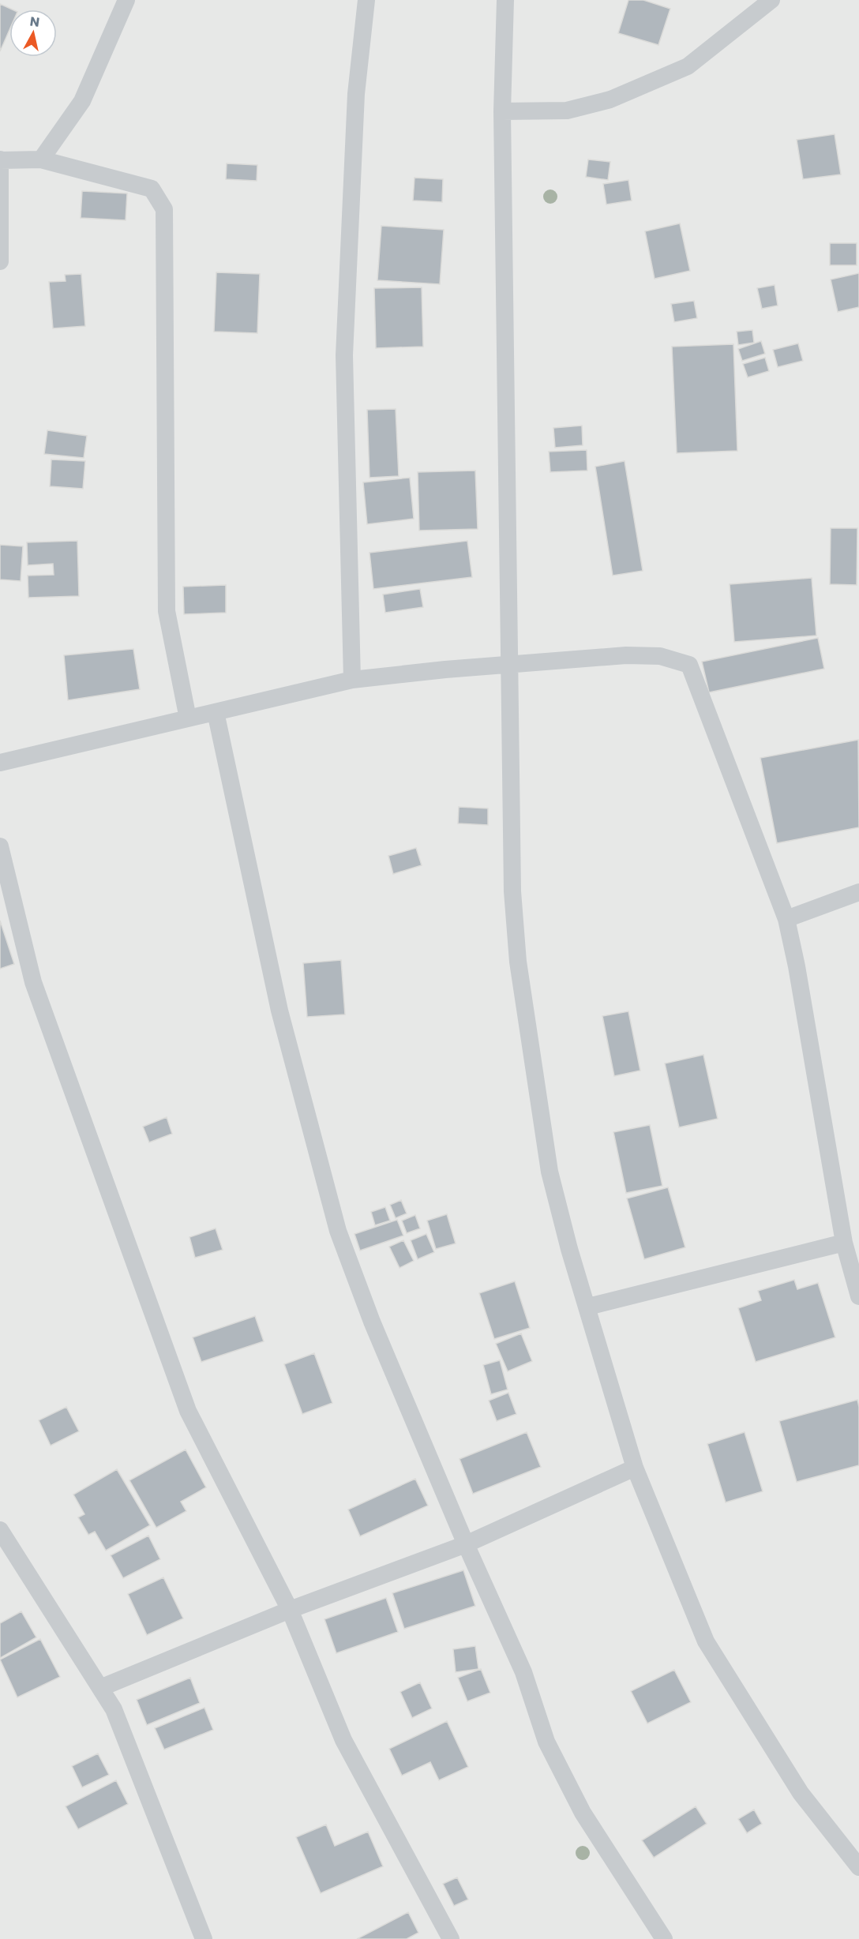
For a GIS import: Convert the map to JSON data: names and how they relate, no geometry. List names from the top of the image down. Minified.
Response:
{"north":"top"}
